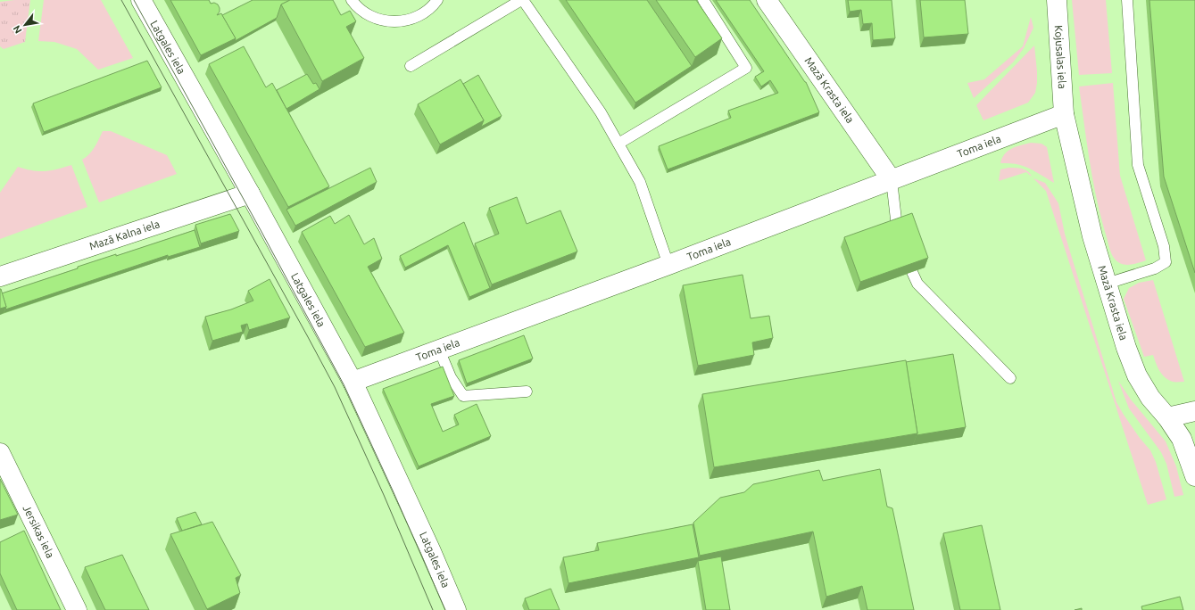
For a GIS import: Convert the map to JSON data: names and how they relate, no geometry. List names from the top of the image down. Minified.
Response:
{"streets":{"street":["Latgales iela","Kojusalas iela","Mazā Krasta iela","Toma iela","Mazā Kalna iela","Jersikas iela"]},"crossings":[["Latgales iela","Toma iela"],["Latgales iela","Mazā Kalna iela"],["Kojusalas iela","Mazā Krasta iela"],["Kojusalas iela","Toma iela"],["Mazā Krasta iela","Toma iela"]],"north":"bottom left"}
